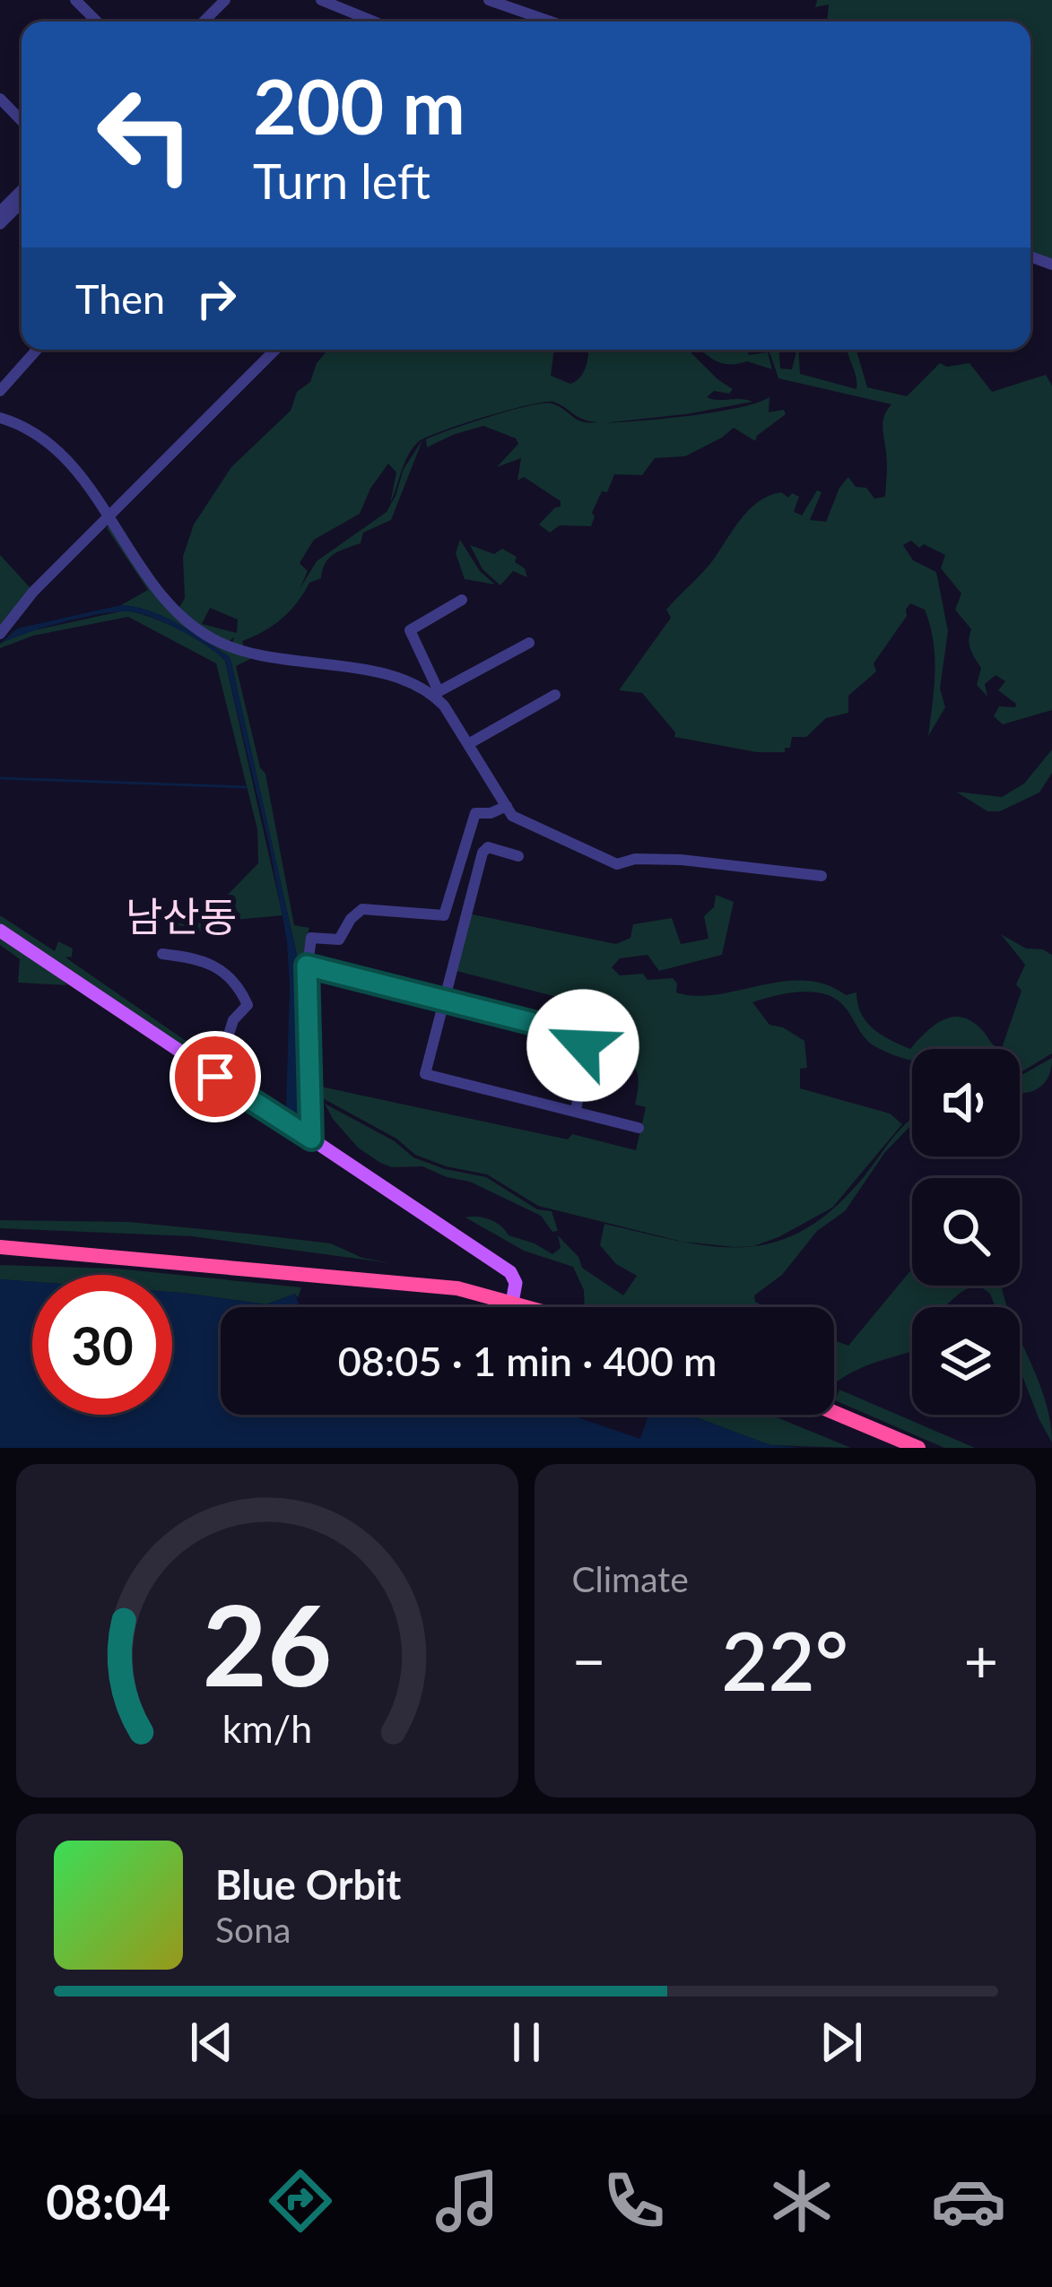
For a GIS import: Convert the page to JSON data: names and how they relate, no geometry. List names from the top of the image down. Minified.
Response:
{"districts":["남산동"],"page":{"turn":["200 m","Turn left"],"then":"Then","limit":"30","trip":"08:05 · 1 min · 400 m","tile":"Climate","heat":["−","22°","+"],"song":["Blue Orbit","Sona"],"tabs":"08:04","gauge":["26","km/h"]}}
